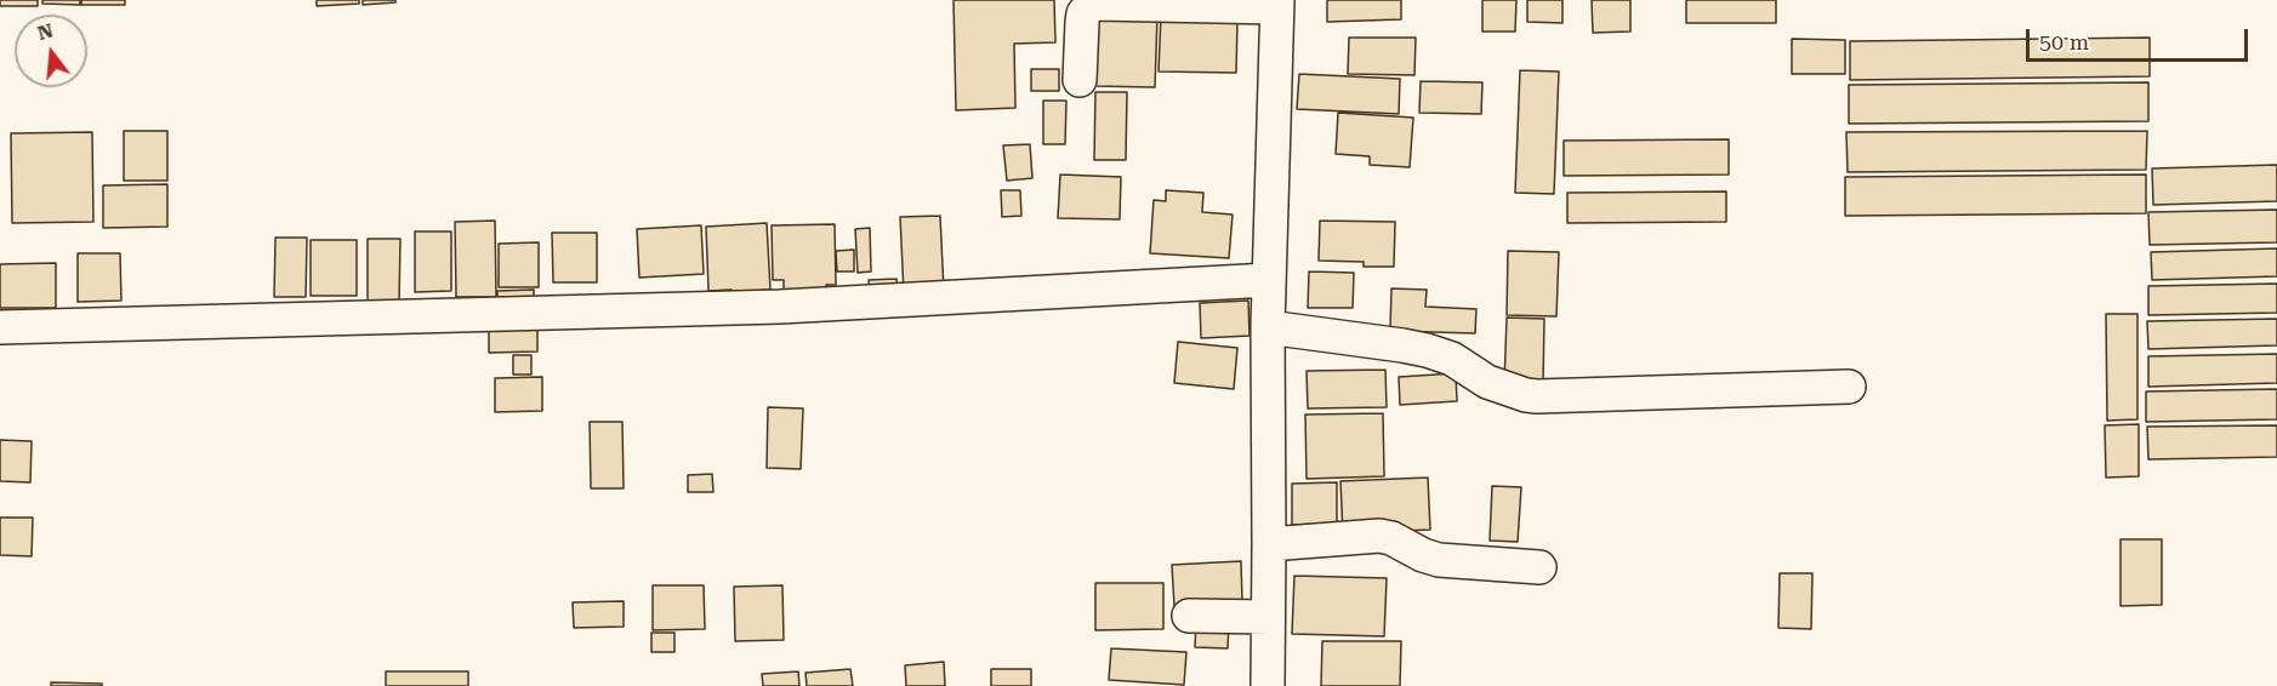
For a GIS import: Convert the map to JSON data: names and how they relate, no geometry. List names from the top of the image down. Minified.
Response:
{"scale_bar":"50 m","north":"top"}
